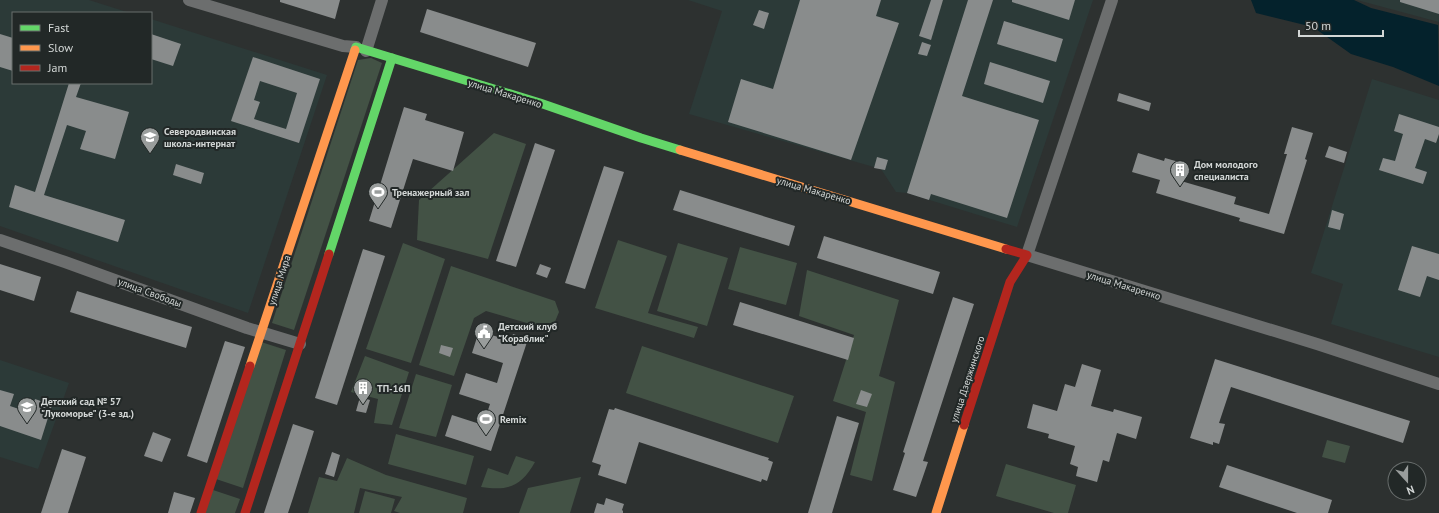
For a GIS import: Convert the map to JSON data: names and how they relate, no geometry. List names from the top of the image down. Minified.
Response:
{"streets":{"main road":["улица Макаренко","улица Мира","улица Дзержинского"],"street":["улица Свободы"]},"crossings":[["улица Макаренко","улица Мира"],["улица Макаренко","улица Дзержинского"],["улица Мира","улица Свободы"]],"places":{"school or university":["Северодвинская школа-интернат","Детский сад № 57 \"Лукоморье\" (3-е зд.)"],"building":["Дом молодого специалиста","ТП-16П"],"sports":["Тренажерный зал","Remix"],"public building":["Детский клуб \"Кораблик\""]},"legend":["Fast","Slow","Jam"],"scale_bar":"50 m","north":"bottom"}
